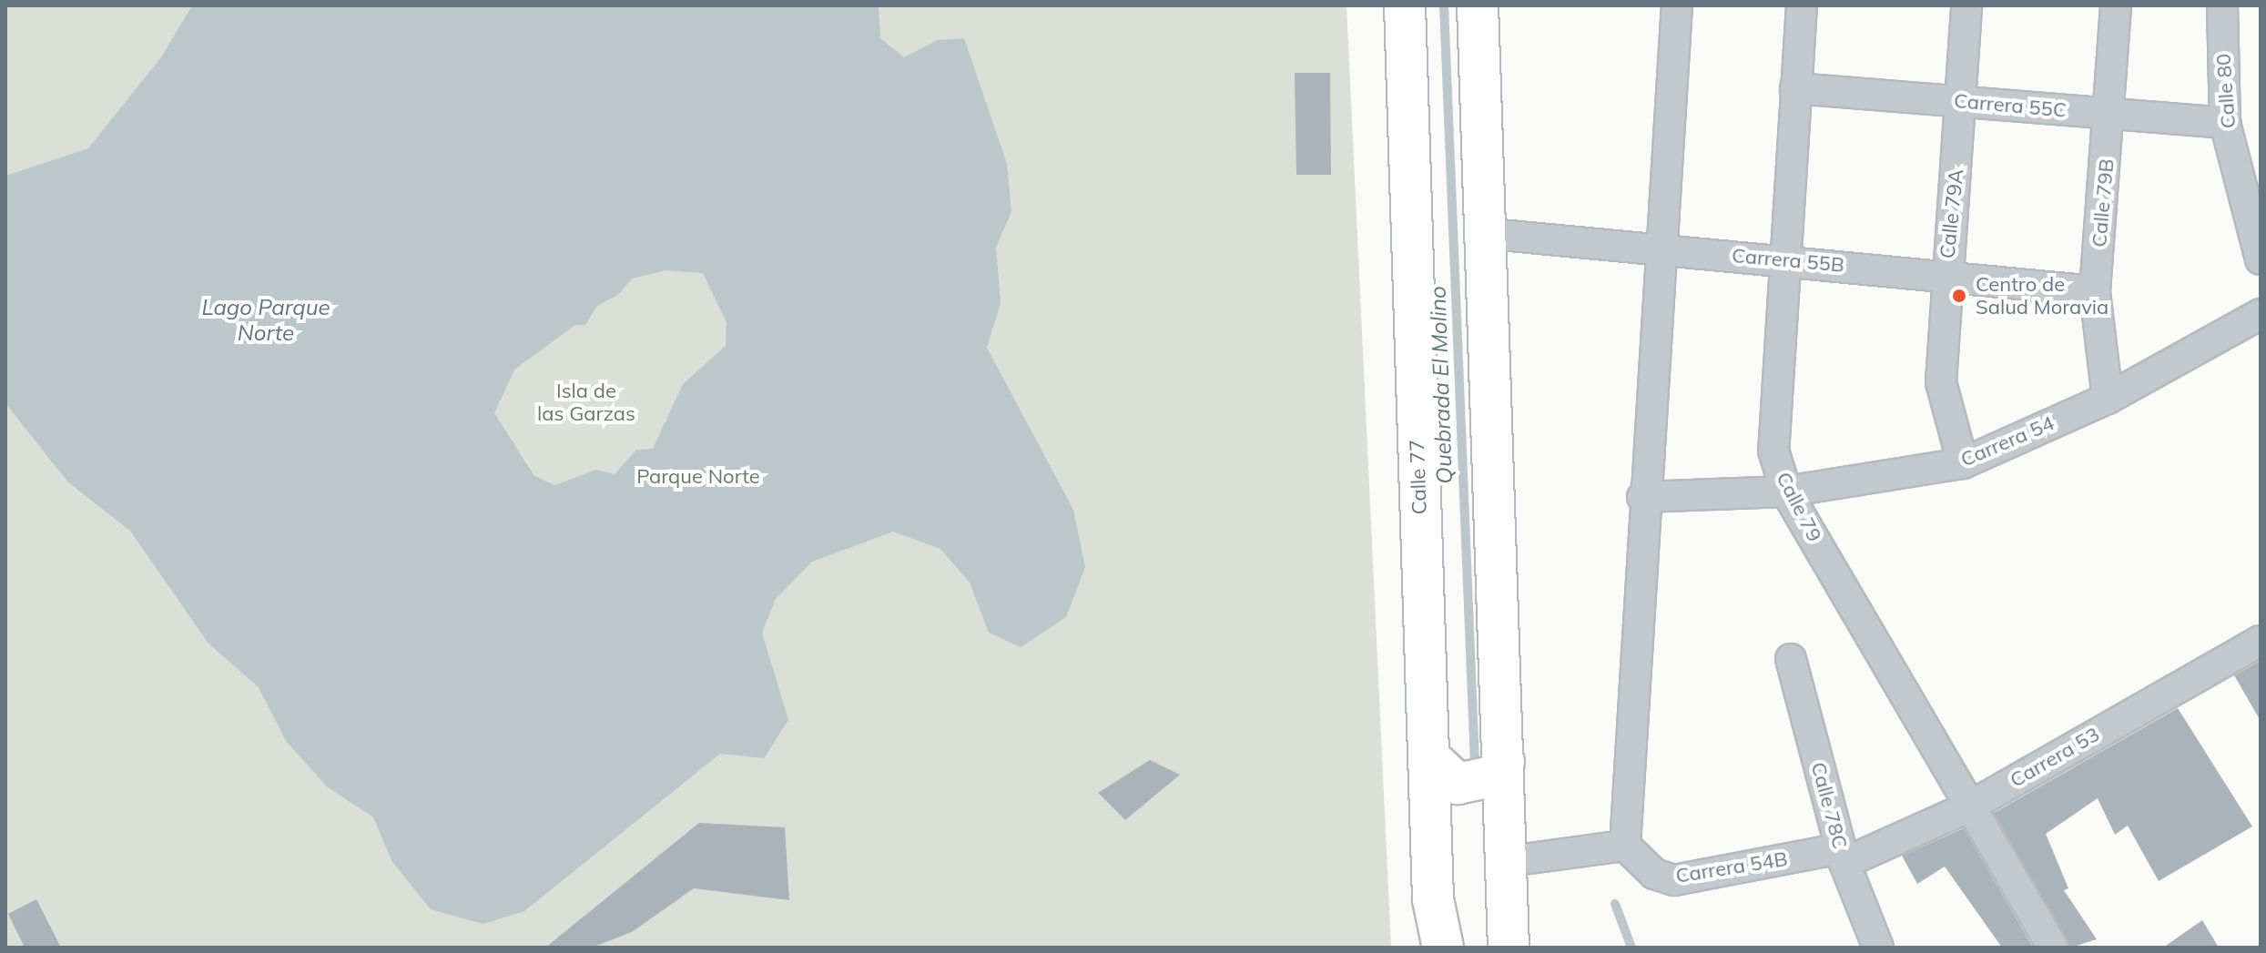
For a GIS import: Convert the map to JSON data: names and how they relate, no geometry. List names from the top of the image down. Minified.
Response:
{"streets":{"main road":["Calle 77"],"street":["Calle 80","Carrera 55C","Calle 79B","Calle 79A","Carrera 55B","Carrera 54","Calle 79","Carrera 53","Calle 78C","Carrera 54B"]},"crossings":[["Calle 80","Carrera 55C"],["Carrera 55C","Calle 79B"],["Carrera 55C","Calle 79A"],["Carrera 55C","Calle 79"],["Calle 79B","Carrera 55B"],["Calle 79B","Carrera 54"],["Calle 79A","Carrera 55B"],["Calle 79A","Carrera 54"],["Carrera 55B","Calle 79"],["Carrera 54","Calle 79"],["Calle 79","Carrera 53"],["Carrera 53","Calle 78C"],["Carrera 53","Carrera 54B"],["Calle 78C","Carrera 54B"]],"water":["Lago Parque Norte","Quebrada El Molino"],"parks":["Isla de las Garzas","Parque Norte"],"places":["Centro de Salud Moravia"]}
